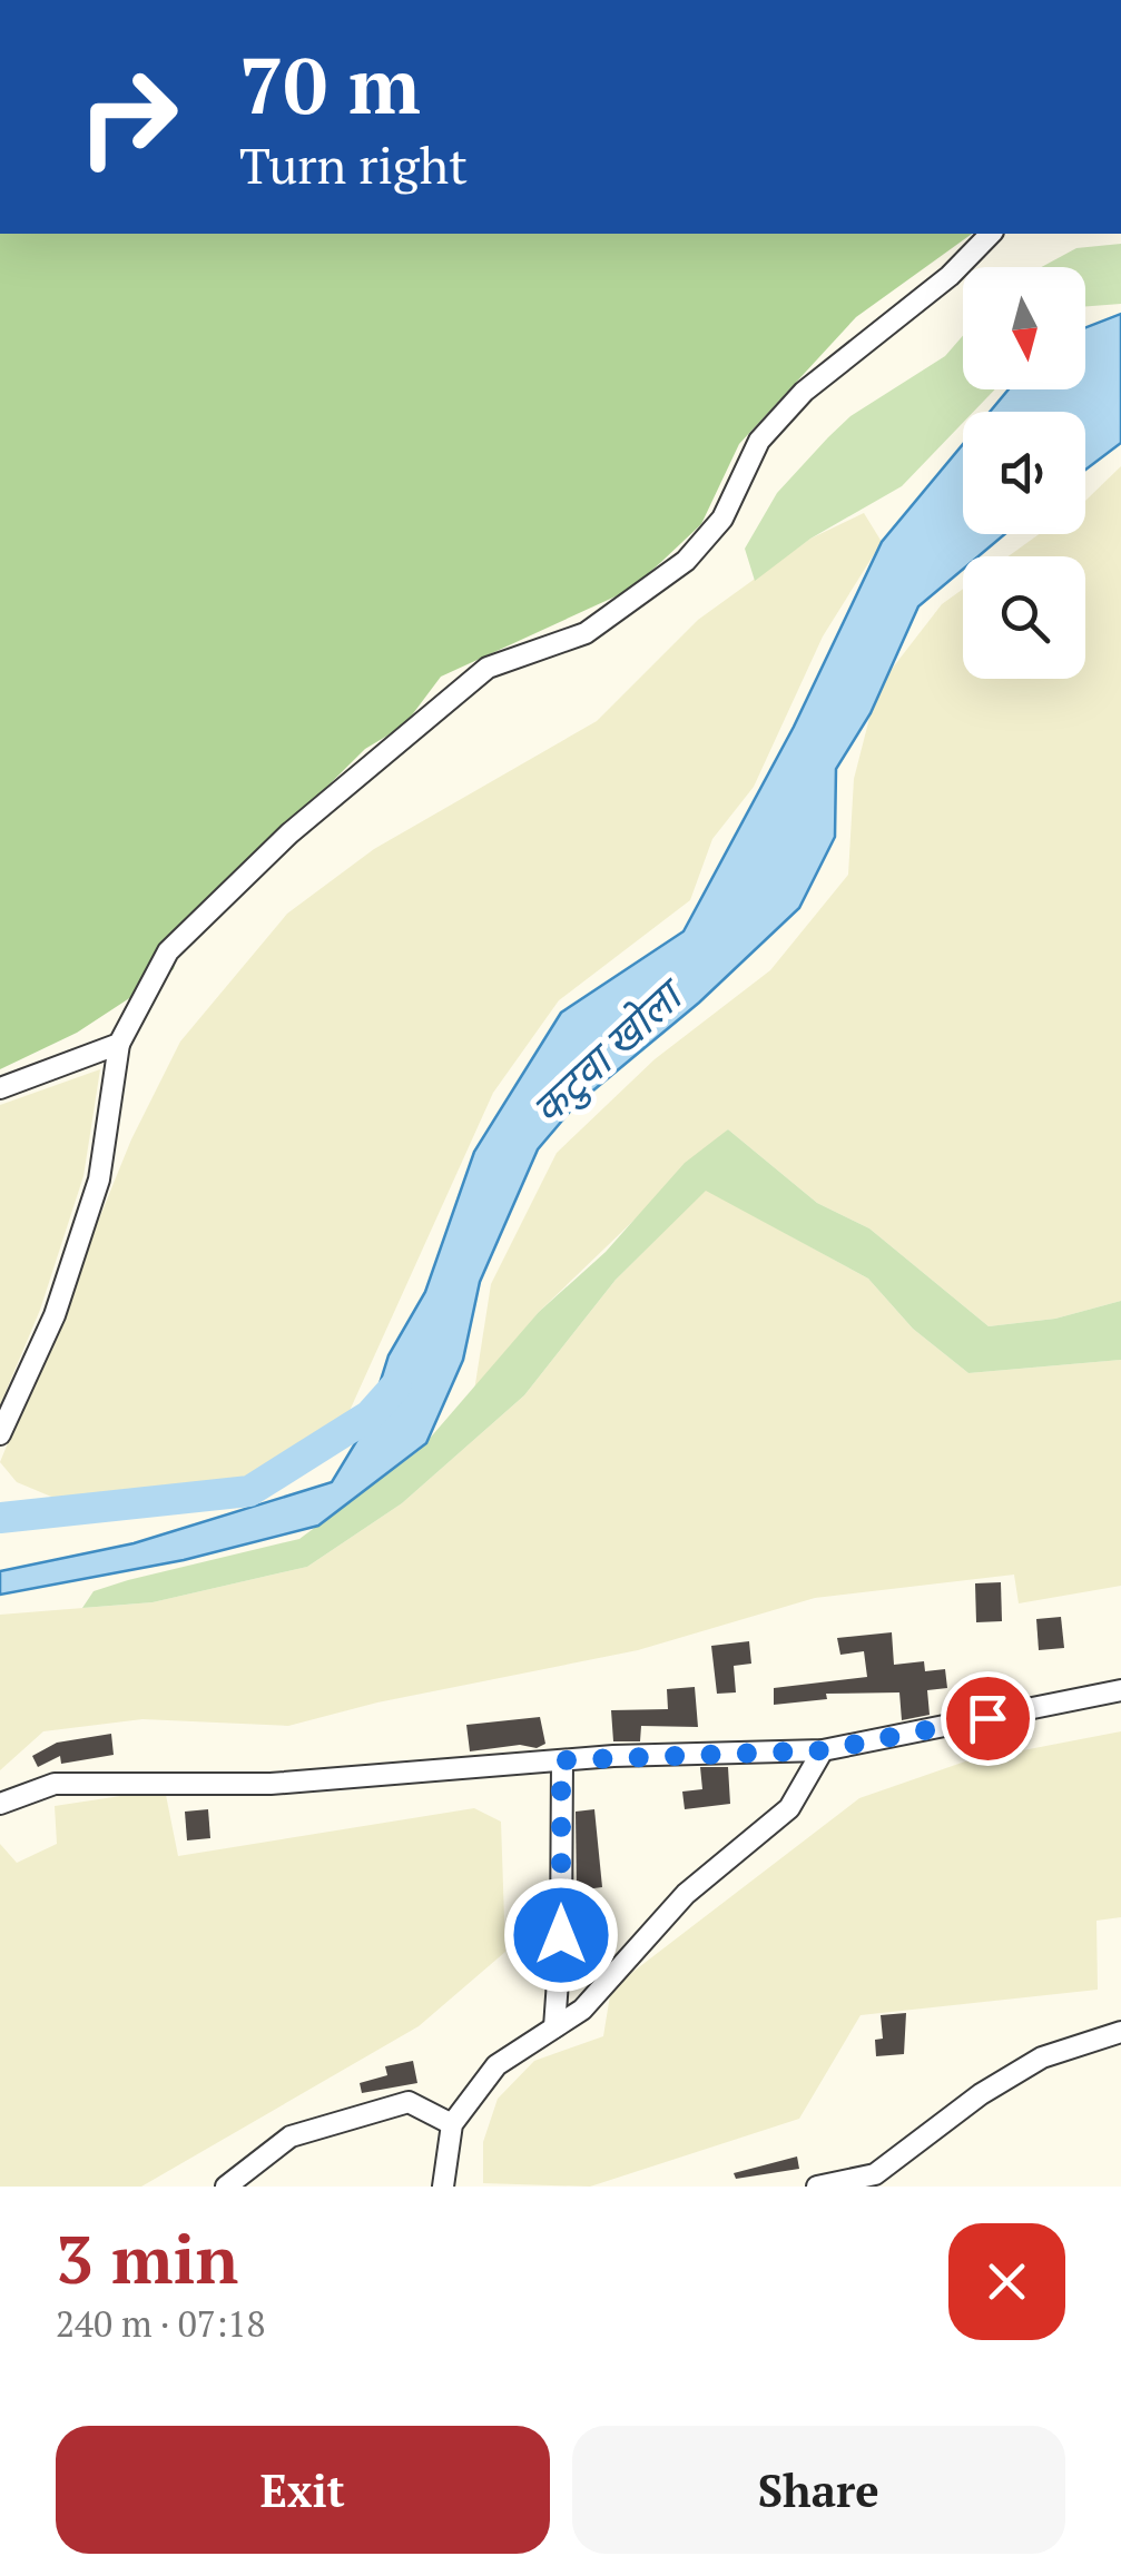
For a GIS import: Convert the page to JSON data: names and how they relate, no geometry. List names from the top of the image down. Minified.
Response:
{"water":["कटुवा खोला"],"north":"bottom","page":{"turn":["70 m","Turn right"],"heading":["3 min","240 m · 07:18"],"buttons":["Exit","Share"]}}
